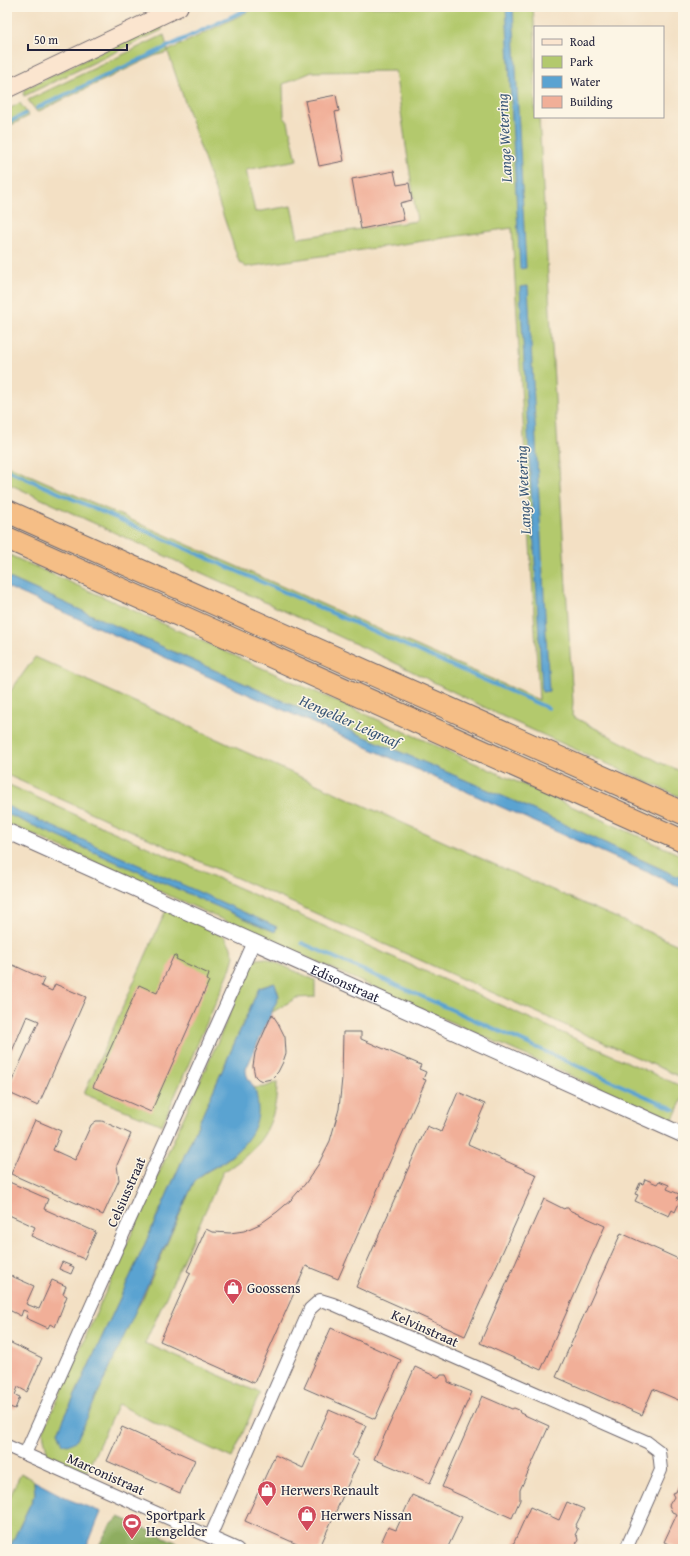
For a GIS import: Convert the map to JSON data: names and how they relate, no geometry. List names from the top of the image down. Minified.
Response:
{"streets":{"street":["Edisonstraat","Celsiusstraat","Kelvinstraat","Marconistraat"]},"crossings":[["Edisonstraat","Celsiusstraat"],["Celsiusstraat","Marconistraat"],["Kelvinstraat","Marconistraat"]],"water":["Lange Wetering","Hengelder Leigraaf"],"places":{"shop":["Goossens","Herwers Renault","Herwers Nissan"],"sports":["Sportpark Hengelder"]},"legend":["Road","Park","Water","Building"],"scale_bar":"50 m"}
